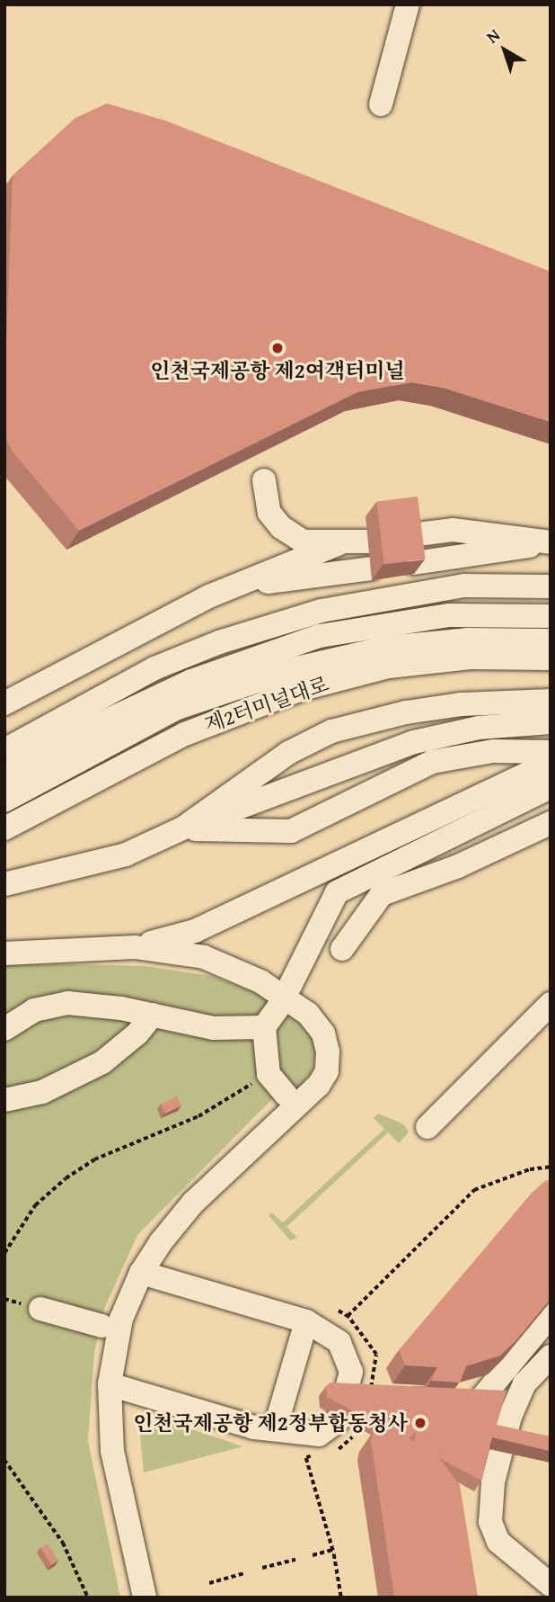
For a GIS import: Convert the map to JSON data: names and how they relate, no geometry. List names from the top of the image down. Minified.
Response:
{"streets":{"street":["제2터미널대로"]},"places":["인천국제공항 제2여객터미널","인천국제공항 제2정부합동청사"],"north":"top left"}
